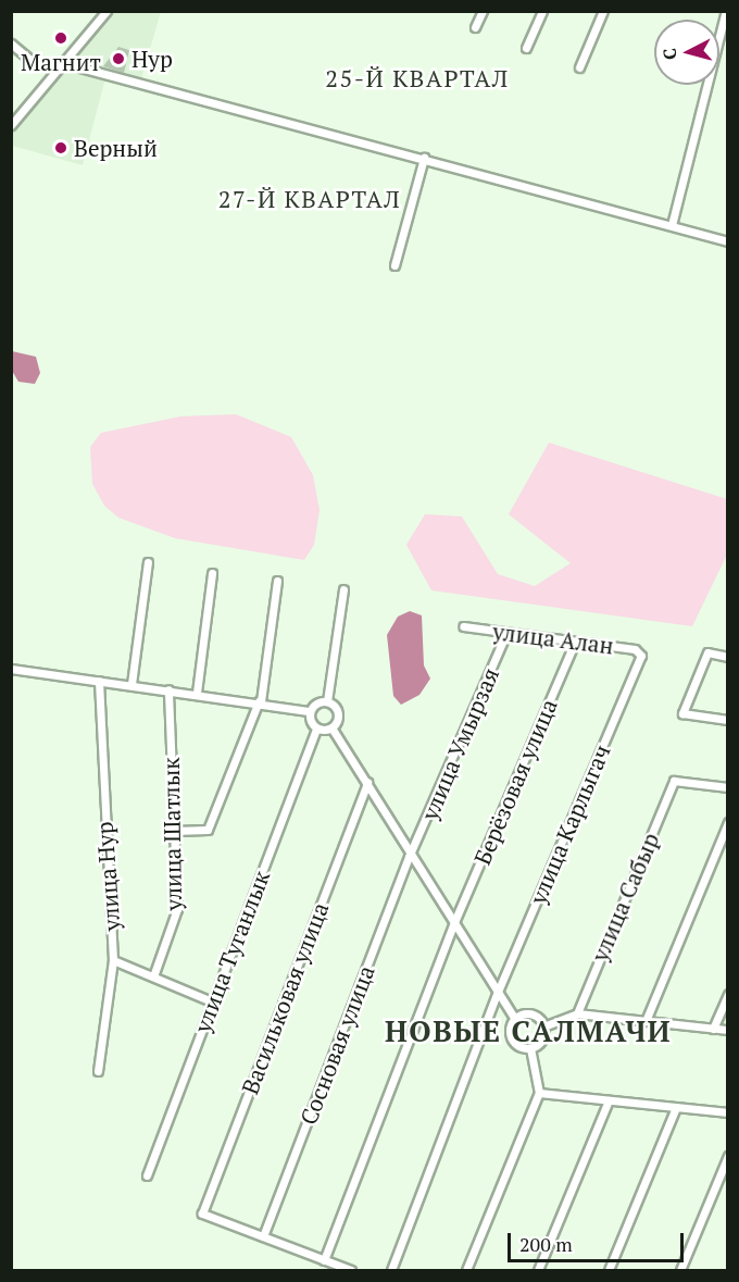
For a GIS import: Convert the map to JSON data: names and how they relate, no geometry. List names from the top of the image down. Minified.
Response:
{"streets":{"street":["улица Алан","улица Умырзая","Берёзовая улица","улица Карлыгач","улица Шатлык","улица Нур","улица Сабыр","улица Туганлык","Васильковая улица","Сосновая улица"]},"crossings":[["улица Алан","улица Умырзая"],["улица Алан","Берёзовая улица"],["улица Алан","улица Карлыгач"],["улица Умырзая","Сосновая улица"],["Васильковая улица","Сосновая улица"]],"districts":["25-Й КВАРТАЛ","27-Й КВАРТАЛ","НОВЫЕ САЛМАЧИ"],"places":["Магнит","Нур","Верный"],"scale_bar":"200 m","north":"left"}
